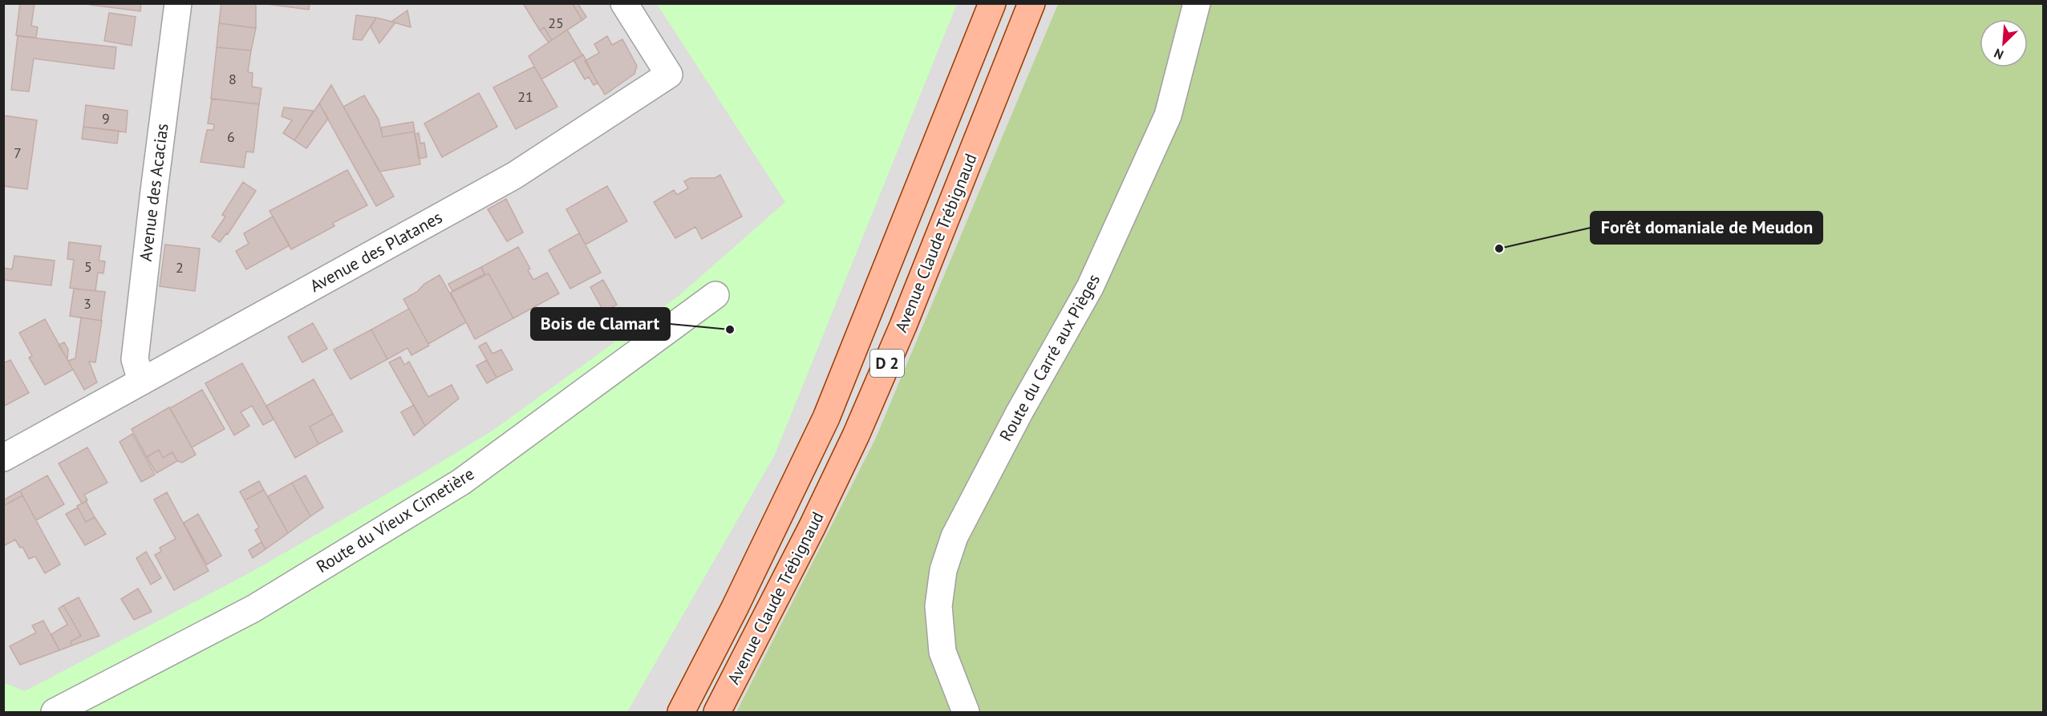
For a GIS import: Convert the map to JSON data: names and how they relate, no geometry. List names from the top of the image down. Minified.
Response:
{"streets":{"main road":["Avenue Claude Trébignaud","D 2"],"street":["Avenue des Acacias","Avenue des Platanes","Route du Carré aux Pièges","Route du Vieux Cimetière"]},"crossings":[["Avenue des Acacias","Avenue des Platanes"]],"places":["Forêt domaniale de Meudon","Bois de Clamart"],"house_numbers":["25","8","21","9","6","7","5","2","3"],"north":"bottom left"}
